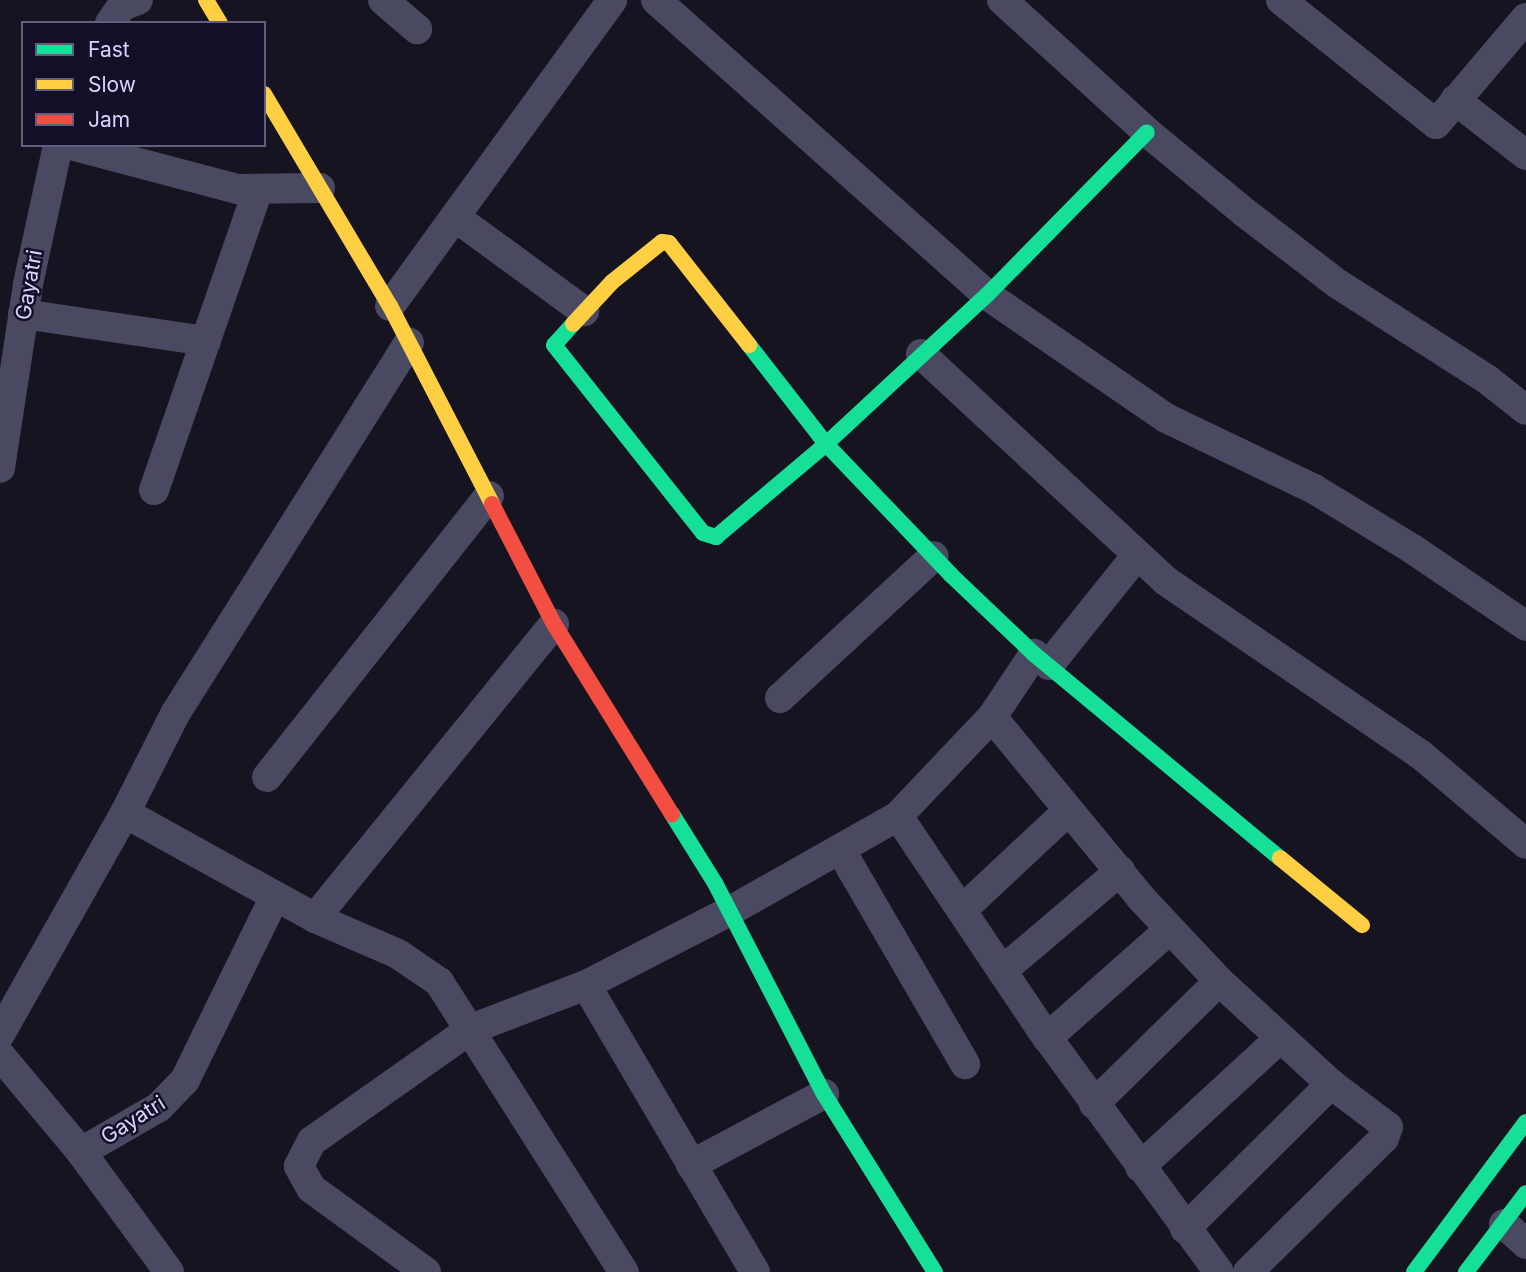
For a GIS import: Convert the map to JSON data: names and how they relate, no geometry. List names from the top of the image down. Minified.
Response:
{"streets":{"street":["Gayatri"]},"legend":["Fast","Slow","Jam"]}
